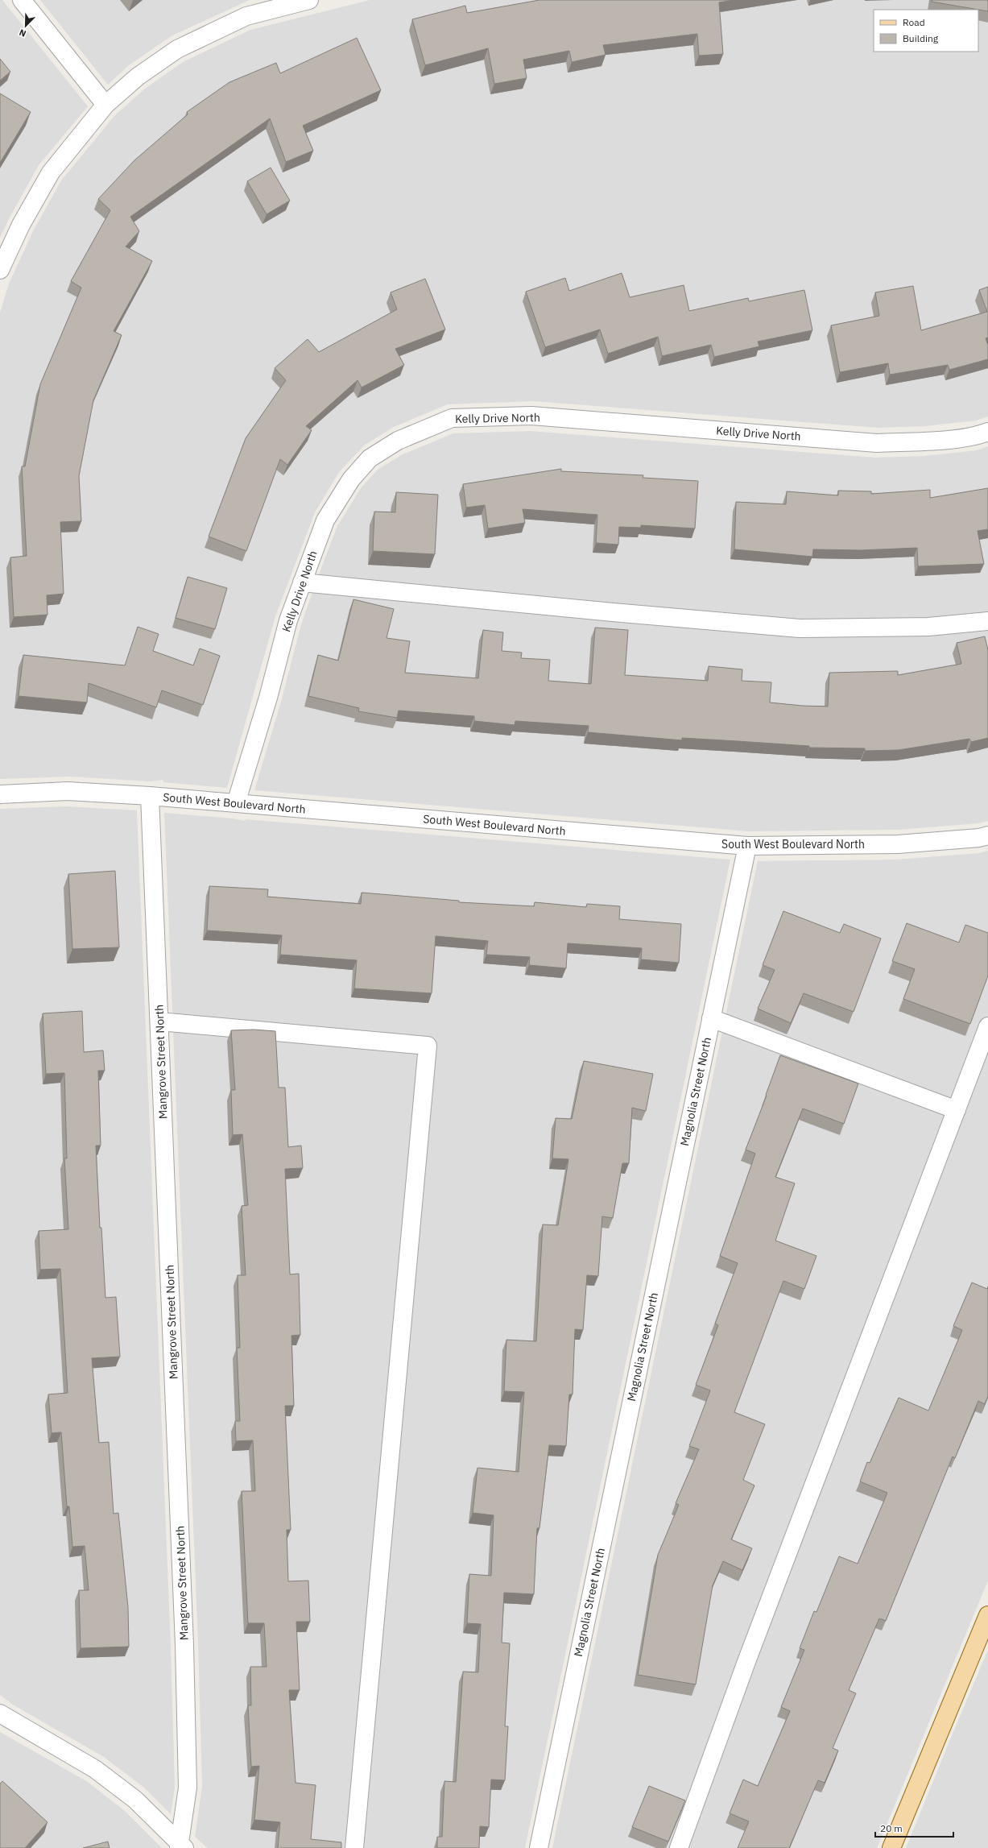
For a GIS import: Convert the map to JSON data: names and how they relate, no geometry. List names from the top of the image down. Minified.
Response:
{"streets":{"street":["Kelly Drive North","South West Boulevard North","Mangrove Street North","Magnolia Street North"]},"crossings":[["Kelly Drive North","South West Boulevard North"],["South West Boulevard North","Mangrove Street North"],["South West Boulevard North","Magnolia Street North"]],"legend":["Road","Building"],"scale_bar":"20 m","north":"bottom left"}
